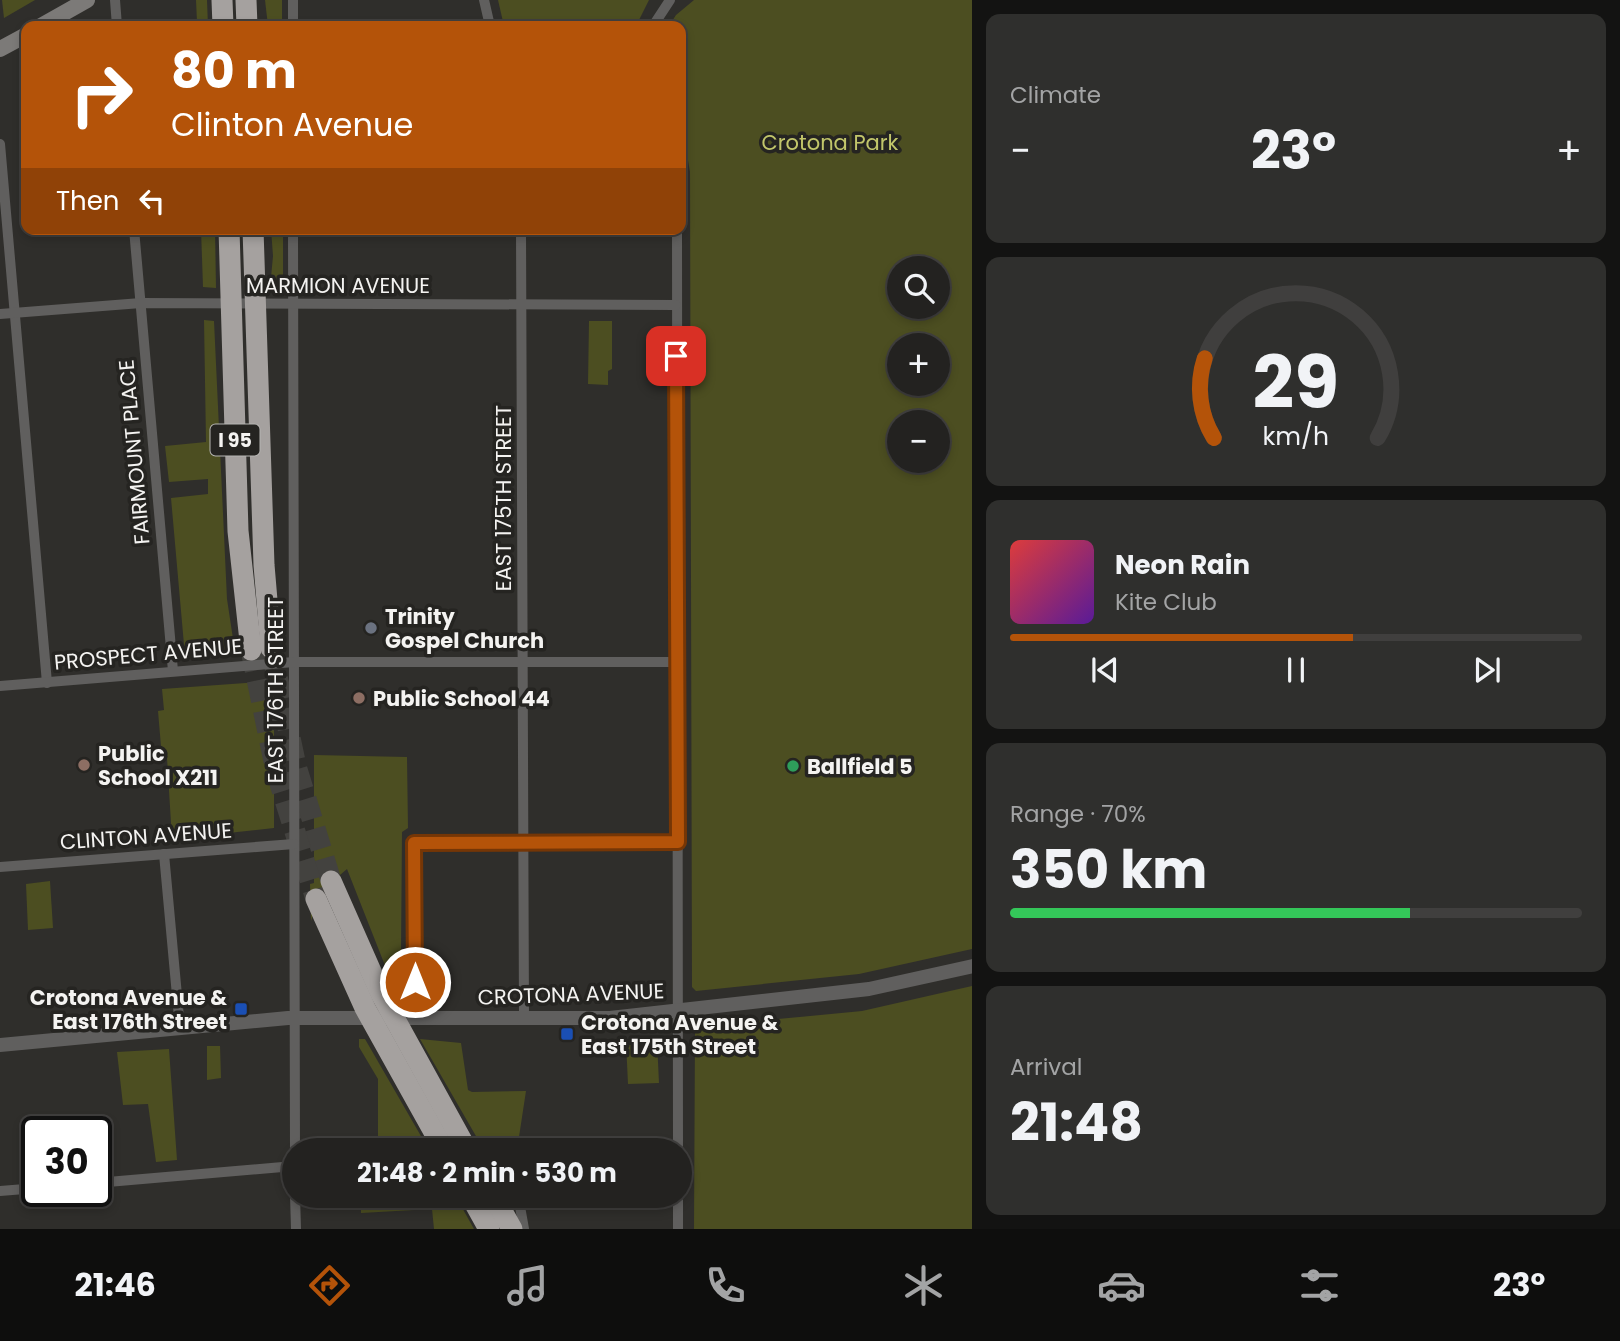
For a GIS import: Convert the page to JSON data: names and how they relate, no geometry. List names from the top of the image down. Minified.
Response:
{"streets":{"highway":["I 95"],"street":["MARMION AVENUE","FAIRMOUNT PLACE","EAST 175TH STREET","PROSPECT AVENUE","EAST 176TH STREET","CLINTON AVENUE","CROTONA AVENUE"]},"crossings":[["MARMION AVENUE","FAIRMOUNT PLACE"],["MARMION AVENUE","EAST 175TH STREET"],["MARMION AVENUE","EAST 176TH STREET"],["FAIRMOUNT PLACE","PROSPECT AVENUE"],["EAST 175TH STREET","PROSPECT AVENUE"],["EAST 175TH STREET","CROTONA AVENUE"],["PROSPECT AVENUE","EAST 176TH STREET"],["EAST 176TH STREET","CLINTON AVENUE"],["EAST 176TH STREET","CROTONA AVENUE"]],"parks":["Crotona Park"],"places":{"other":["Trinity Gospel Church","Public School 44","Public School X211","Ballfield 5"],"transit":["Crotona Avenue & East 176th Street","Crotona Avenue & East 175th Street"]},"page":{"tile":["Climate",["Range · 70%","350 km"],["Arrival","21:48"]],"turn":["80 m","Clinton Avenue"],"heat":["−","23°","+"],"then":"Then","map_buttons":["+","−"],"song":["Neon Rain","Kite Club"],"limit":"30","trip":"21:48 · 2 min · 530 m","tabs":["21:46","23°"],"gauge":["29","km/h"]}}
